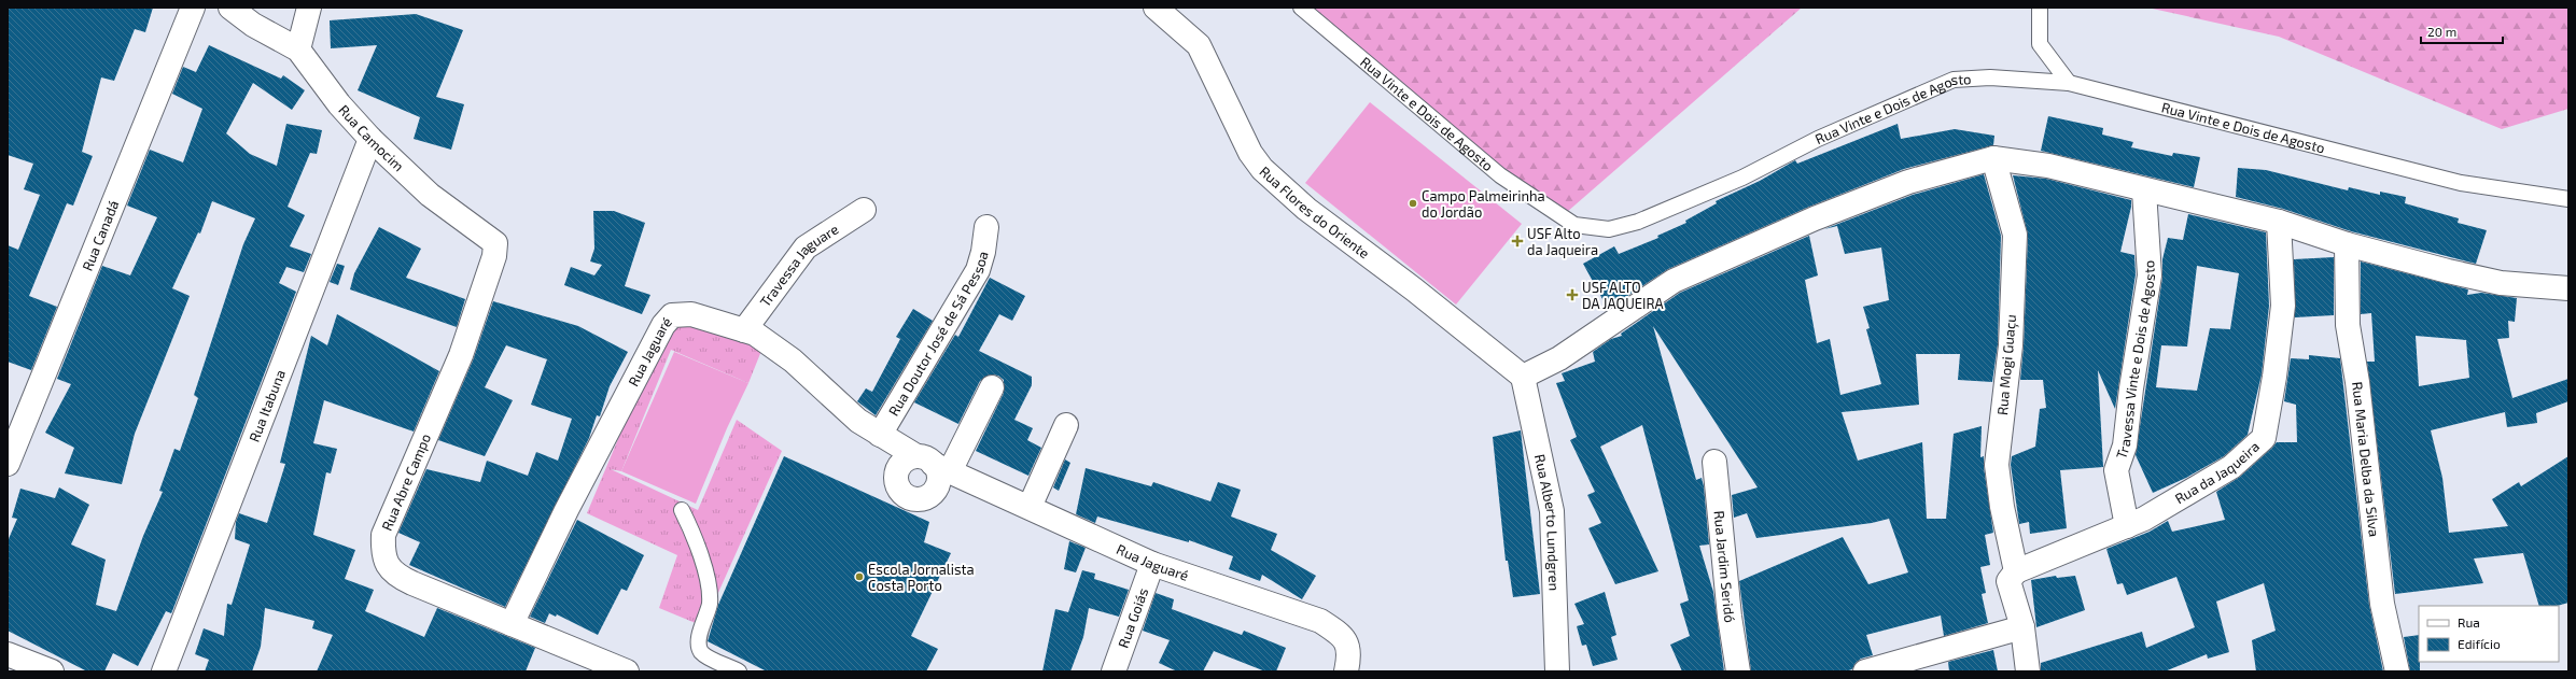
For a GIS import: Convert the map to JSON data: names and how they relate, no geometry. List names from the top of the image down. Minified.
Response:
{"streets":{"street":["Rua Camocim","Rua Flores do Oriente","Rua Canadá","Travessa Jaguare","Rua Doutor José de Sá Pessoa","Rua Jaguaré","Travessa Vinte e Dois de Agosto","Rua Mogi Guaçu","Rua Itabuna","Rua Maria Delba da Silva","Rua da Jaqueira","Rua Abre Campo","Rua Alberto Lundgren","Rua Jardim Seridó","Rua Goiás"],"lane":["Rua Vinte e Dois de Agosto"]},"crossings":[["Rua Camocim","Rua Itabuna"],["Rua Camocim","Rua Abre Campo"],["Rua Flores do Oriente","Rua Alberto Lundgren"],["Travessa Jaguare","Rua Jaguaré"],["Rua Doutor José de Sá Pessoa","Rua Jaguaré"],["Rua Jaguaré","Rua Abre Campo"],["Rua Jaguaré","Rua Goiás"],["Travessa Vinte e Dois de Agosto","Rua da Jaqueira"],["Rua Mogi Guaçu","Rua da Jaqueira"]],"places":{"other":["Campo Palmeirinha do Jordão","Escola Jornalista Costa Porto"],"health":["USF Alto da Jaqueira","USF ALTO DA JAQUEIRA"]},"legend":["Rua","Edifício"],"scale_bar":"20 m"}
